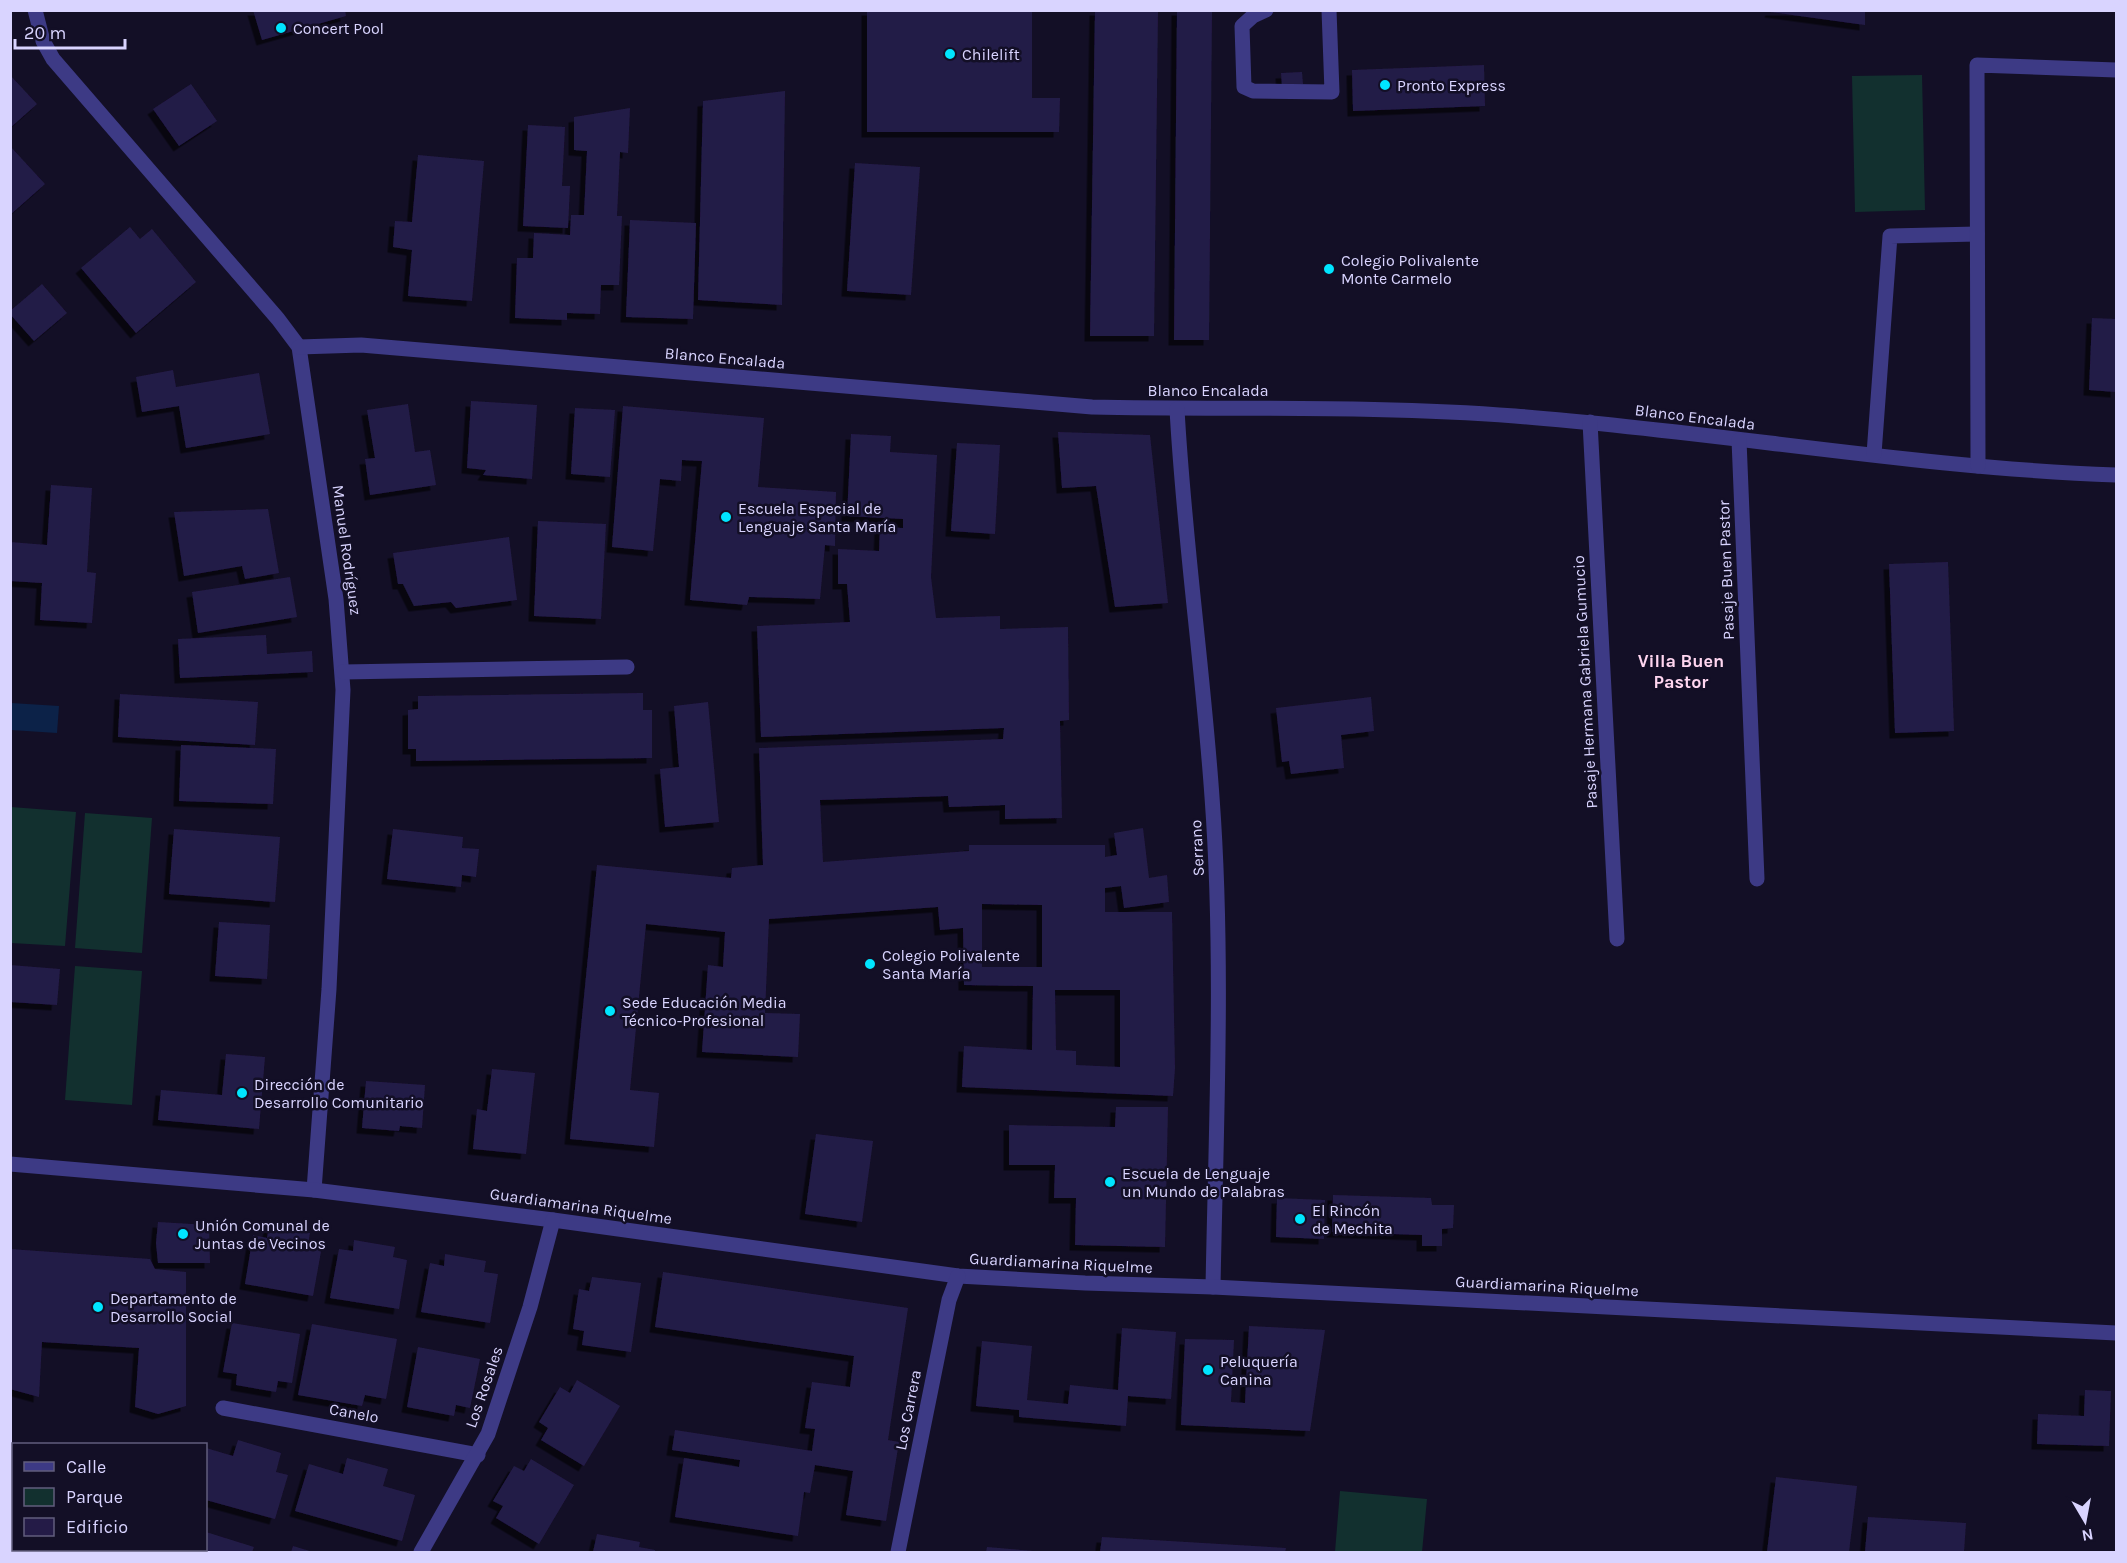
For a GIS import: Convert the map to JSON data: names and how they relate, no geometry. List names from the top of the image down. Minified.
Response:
{"streets":{"street":["Blanco Encalada","Manuel Rodríguez","Pasaje Buen Pastor","Pasaje Hermana Gabriela Gumucio","Serrano","Guardiamarina Riquelme","Los Rosales","Los Carrera","Canelo"]},"crossings":[["Blanco Encalada","Manuel Rodríguez"],["Blanco Encalada","Pasaje Buen Pastor"],["Blanco Encalada","Pasaje Hermana Gabriela Gumucio"],["Blanco Encalada","Serrano"],["Manuel Rodríguez","Guardiamarina Riquelme"],["Serrano","Guardiamarina Riquelme"],["Guardiamarina Riquelme","Los Rosales"],["Guardiamarina Riquelme","Los Carrera"],["Los Rosales","Canelo"]],"districts":["Villa Buen Pastor"],"places":["Concert Pool","Chilelift","Pronto Express","Colegio Polivalente Monte Carmelo","Escuela Especial de Lenguaje Santa María","Colegio Polivalente Santa María","Sede Educación Media Técnico-Profesional","Dirección de Desarrollo Comunitario","Escuela de Lenguaje un Mundo de Palabras","El Rincón de Mechita","Unión Comunal de Juntas de Vecinos","Departamento de Desarrollo Social","Peluquería Canina"],"legend":["Calle","Parque","Edificio"],"scale_bar":"20 m","north":"bottom"}
